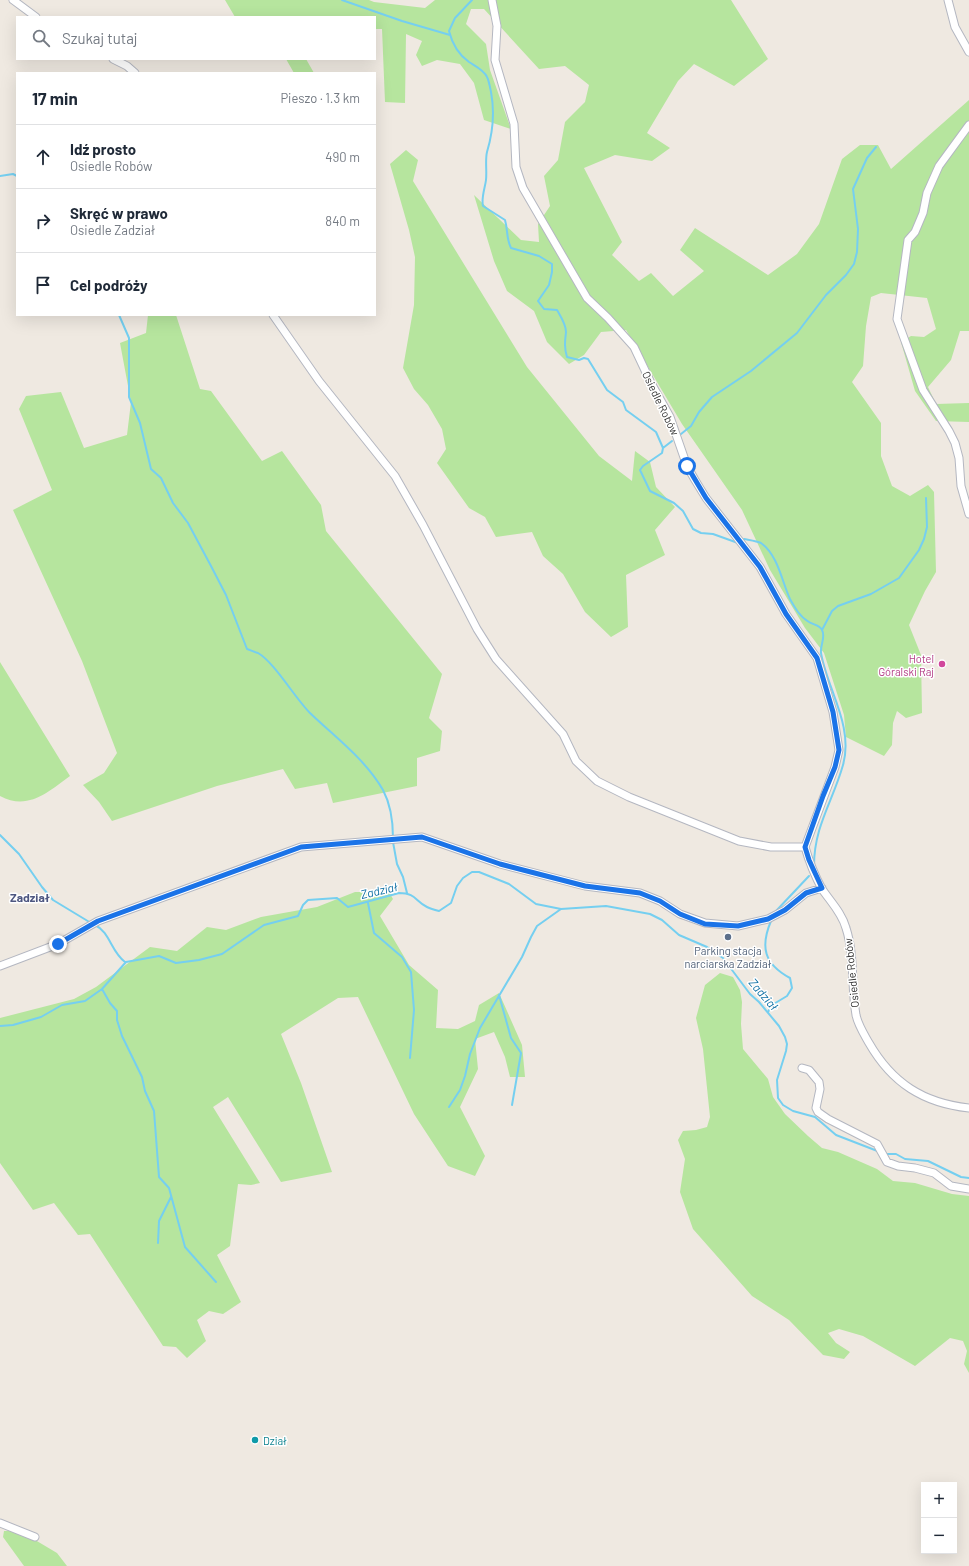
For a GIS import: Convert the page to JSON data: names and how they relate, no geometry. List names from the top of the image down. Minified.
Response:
{"streets":{"street":["Osiedle Robów"]},"districts":["Zadział"],"water":["Zadział"],"places":["Hotel Góralski Raj","Parking stacja narciarska Zadział","Dział"],"page":{"search":"Szukaj tutaj","heading":["17 min","Pieszo · 1.3 km"],"list":[["Idź prosto","Osiedle Robów","490 m"],["Skręć w prawo","Osiedle Zadział","840 m"],"Cel podróży"],"map_buttons":["+","−"]}}
